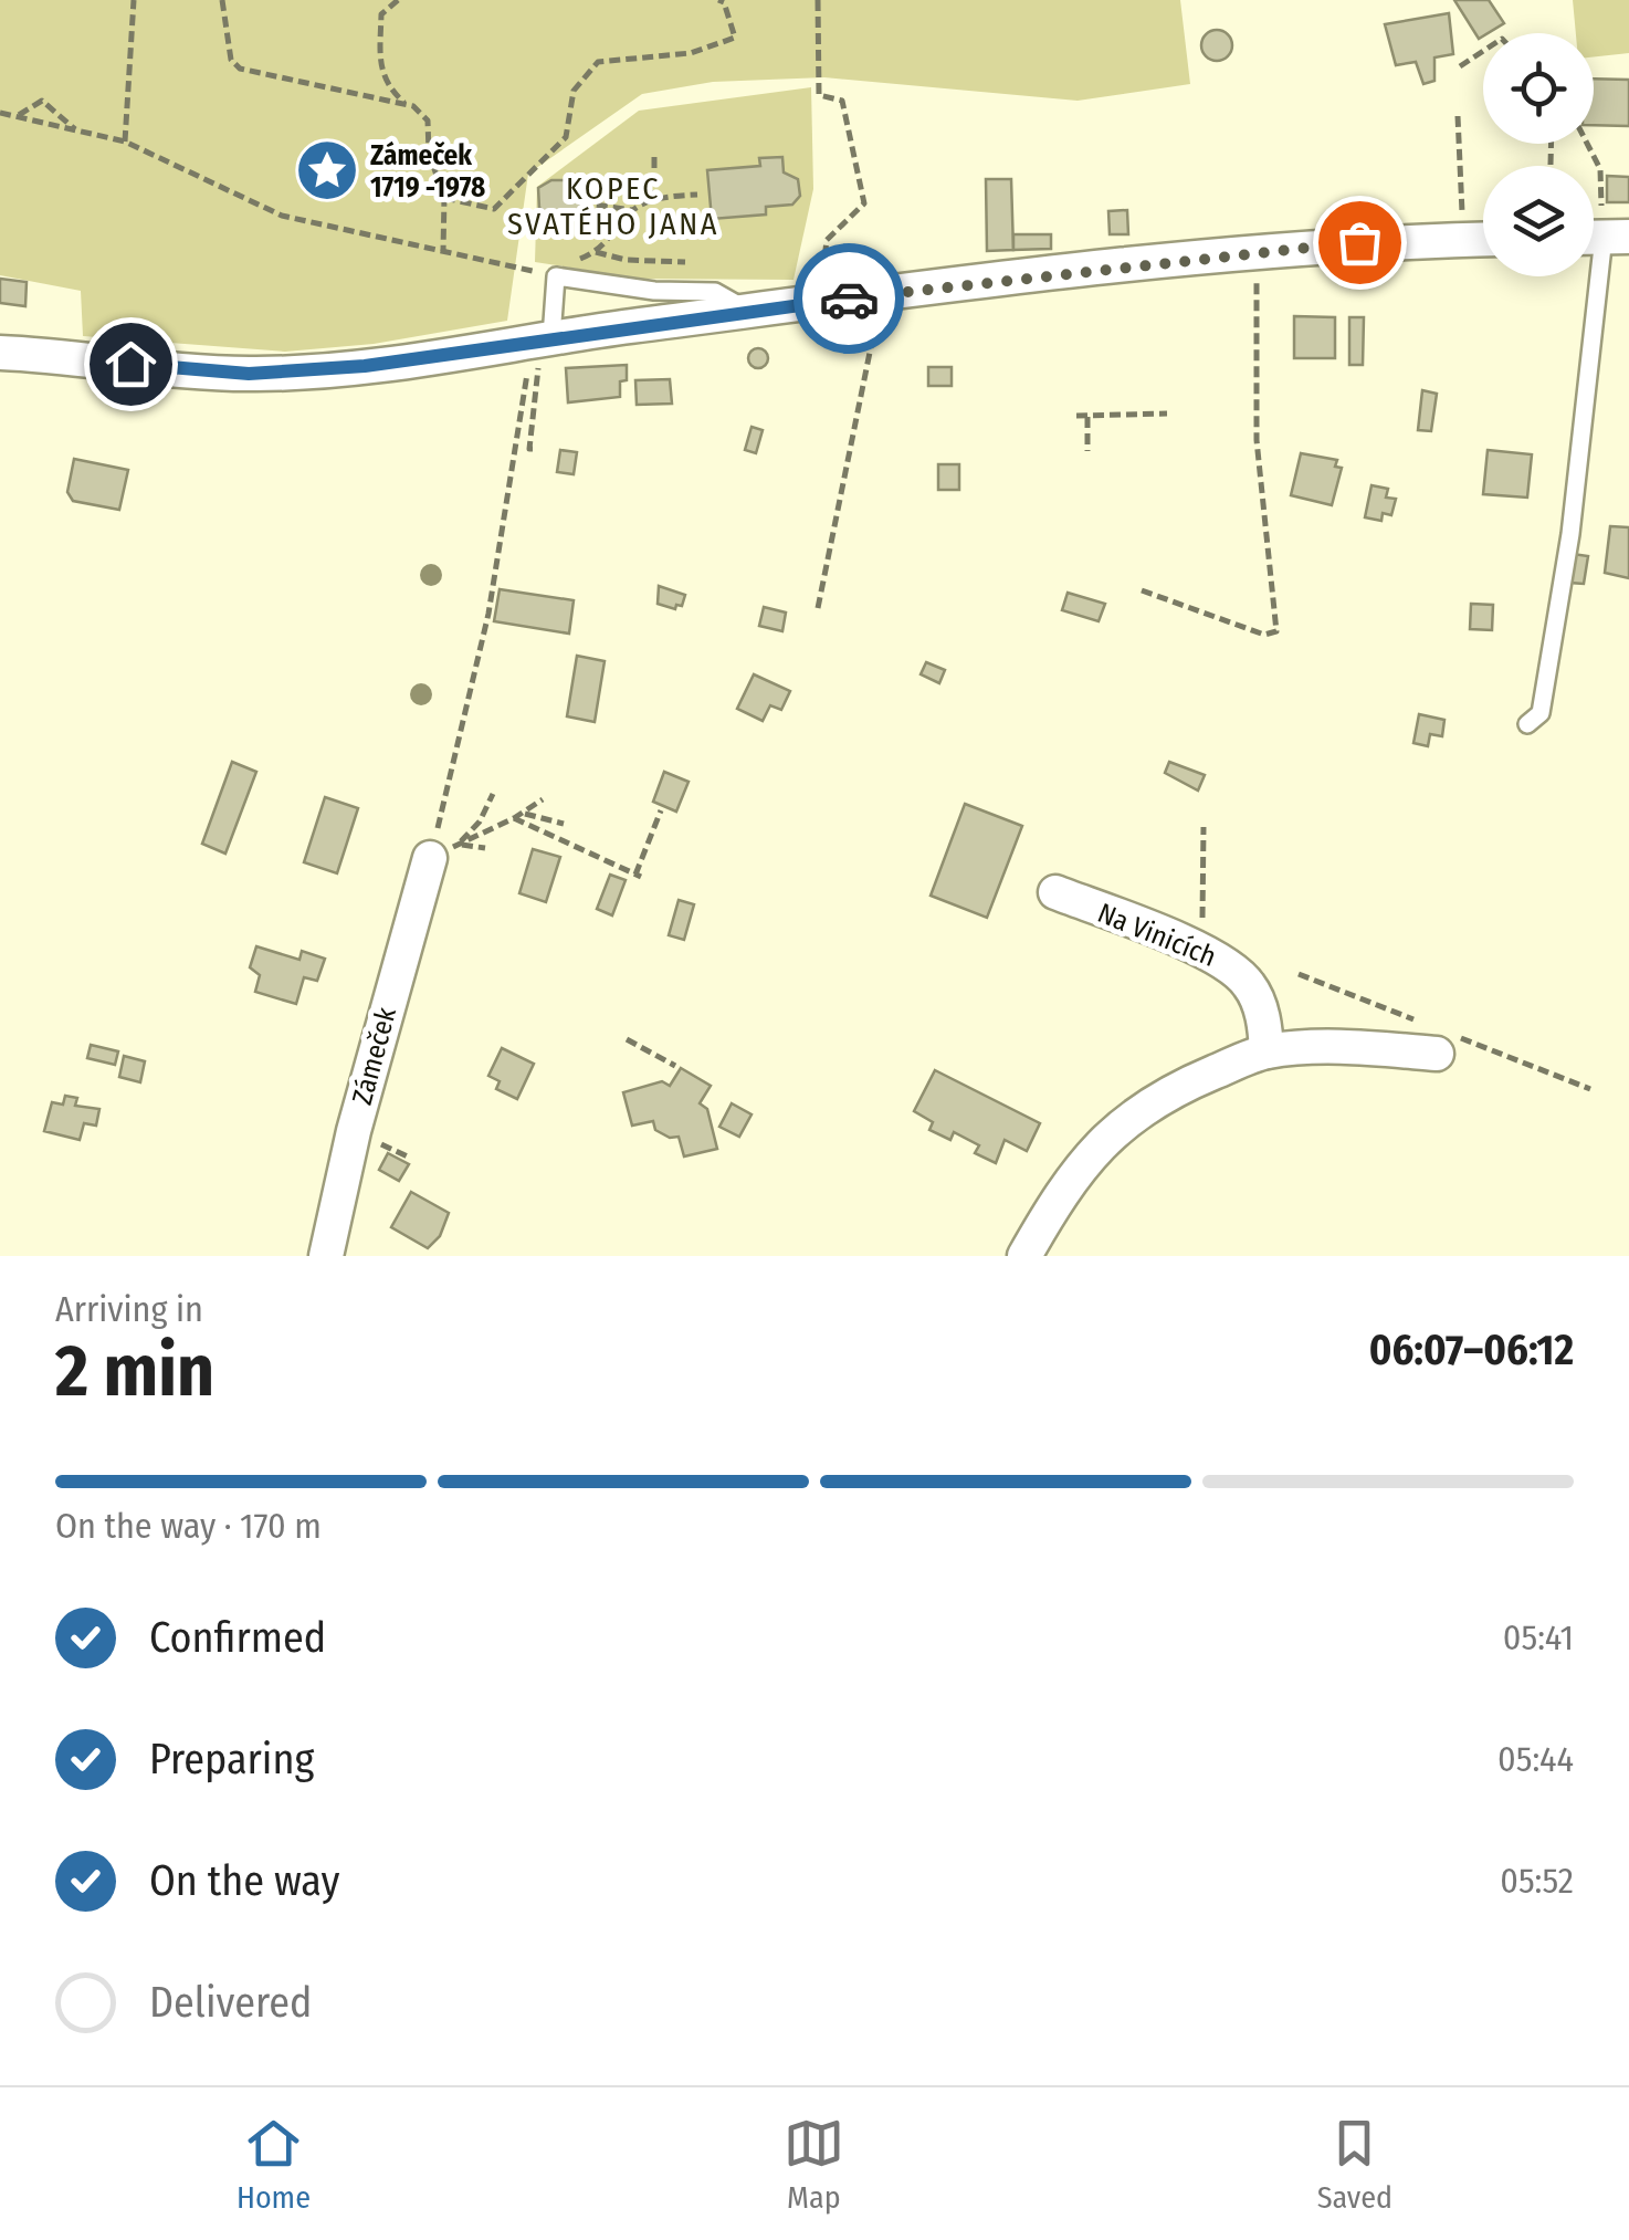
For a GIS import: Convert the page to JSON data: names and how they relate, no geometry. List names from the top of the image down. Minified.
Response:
{"streets":{"street":["Na Vinicích","Zámeček"]},"districts":["KOPEC SVATÉHO JANA"],"places":{"place":["Zámeček 1719 -1978"]},"page":{"heading":["2 min","Arriving in","06:07–06:12"],"bar":"On the way · 170 m","list":[["Confirmed","05:41"],["Preparing","05:44"],["On the way","05:52"],"Delivered"],"tabs":["Home","Map","Saved"]}}
